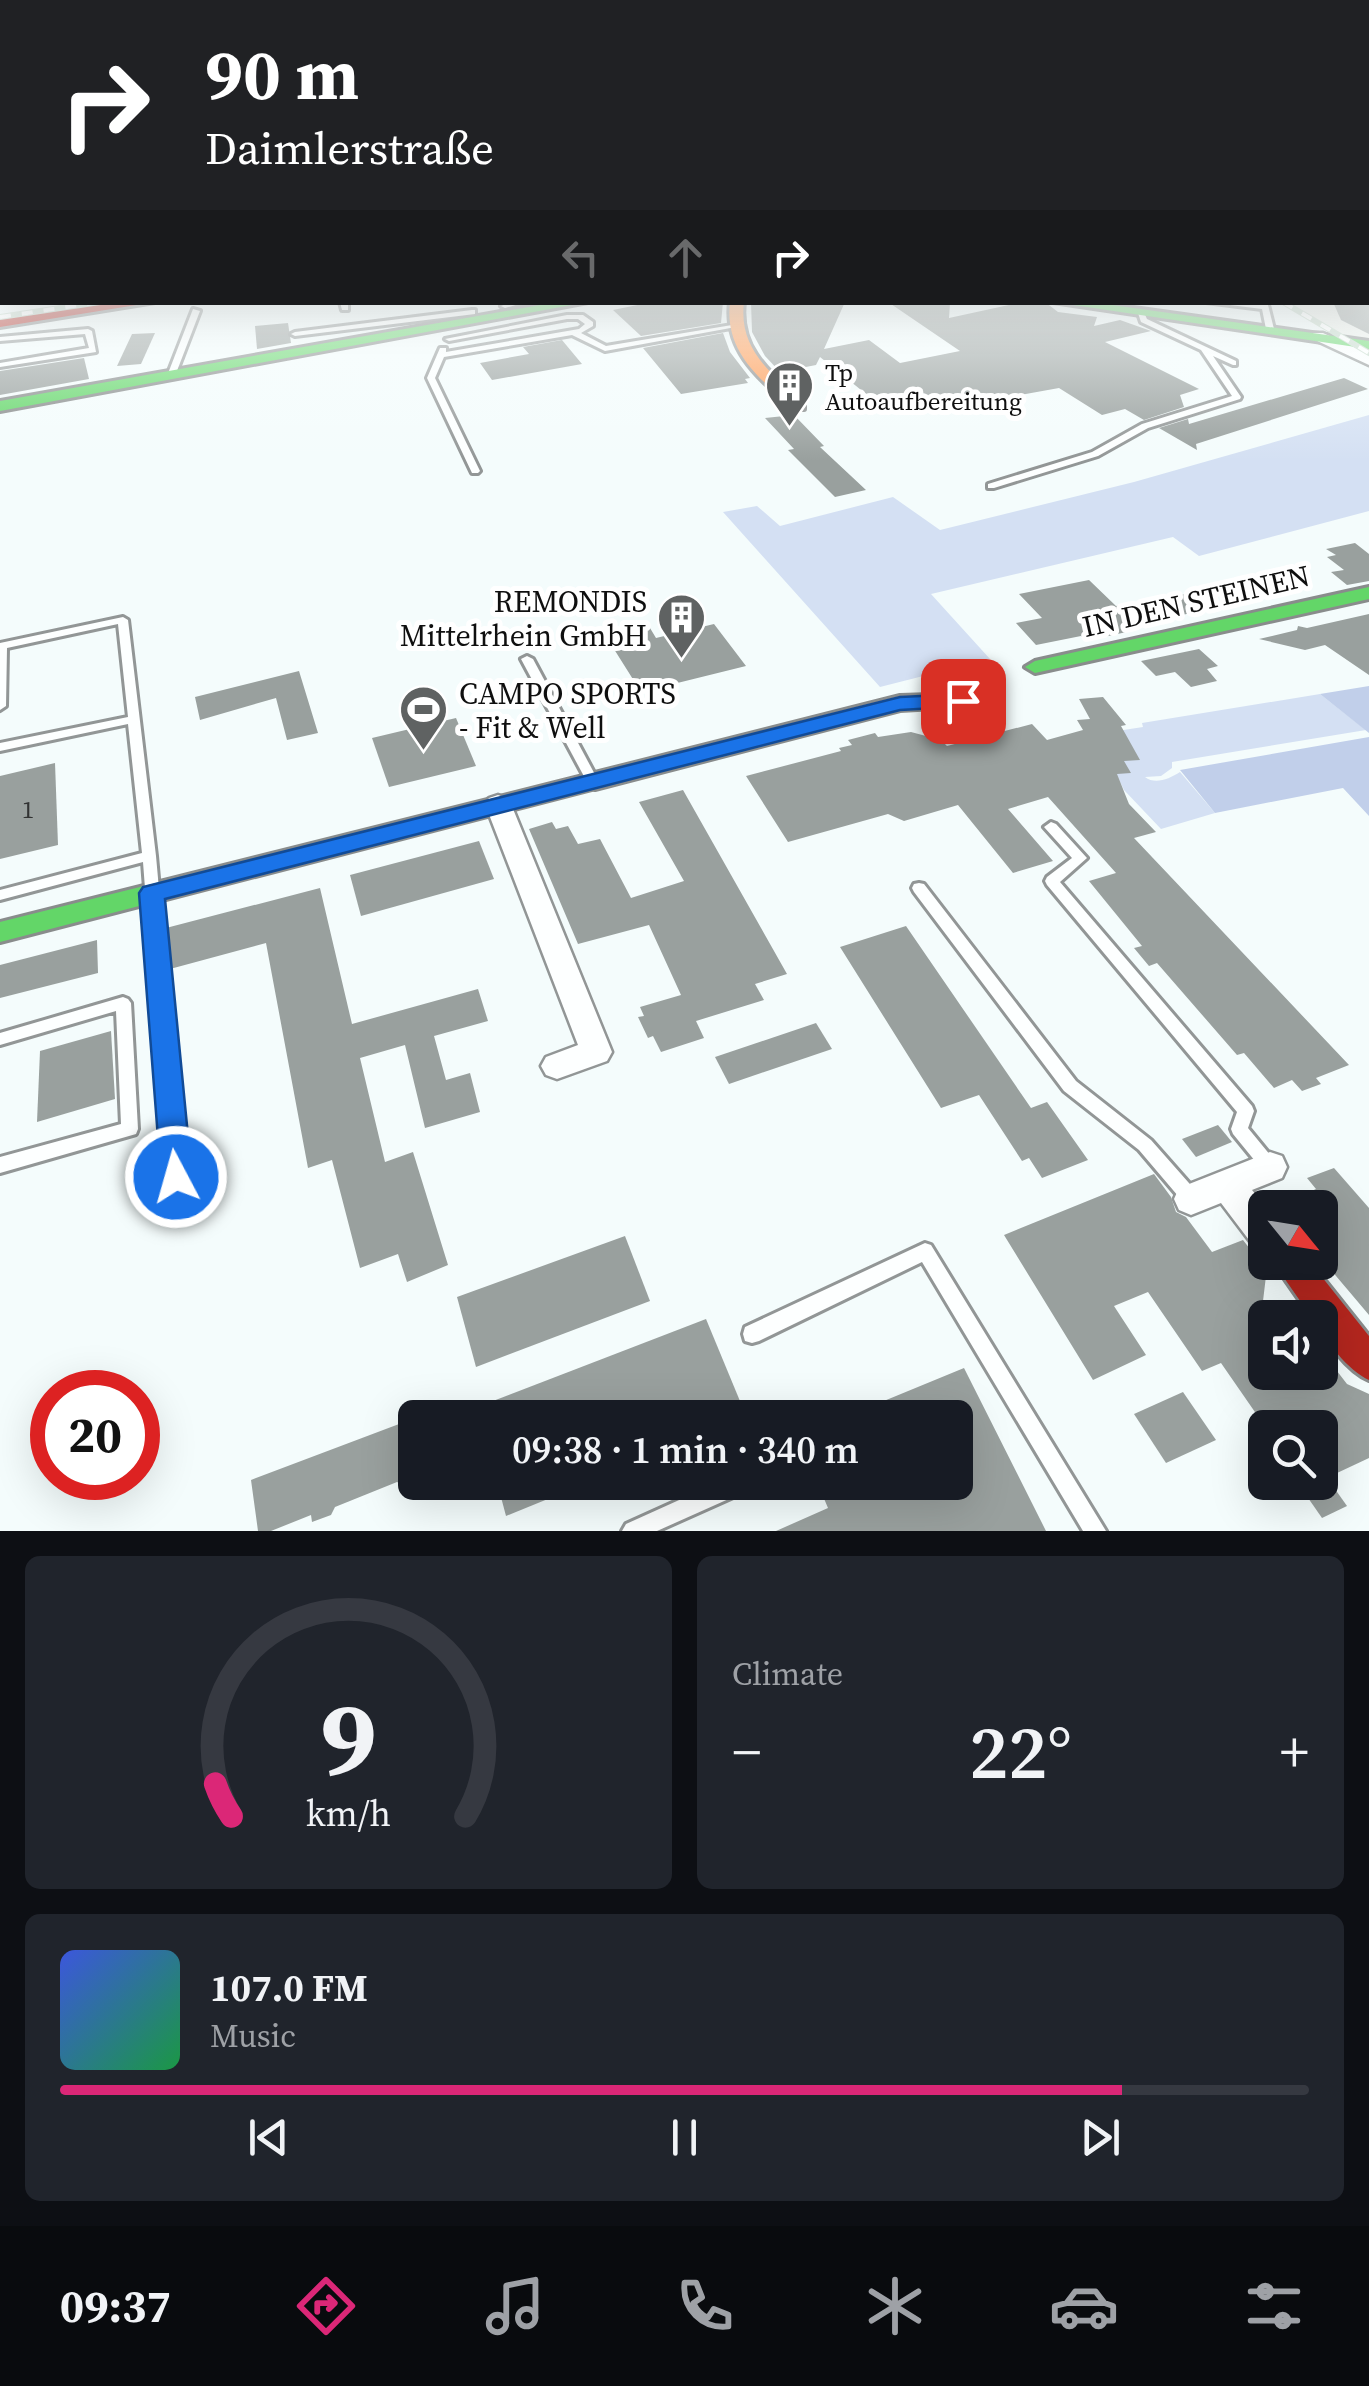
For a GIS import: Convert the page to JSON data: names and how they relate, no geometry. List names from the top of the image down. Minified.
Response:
{"streets":{"street":["IN DEN STEINEN"]},"places":{"building":["Tp Autoaufbereitung","REMONDIS Mittelrhein GmbH"],"sports":["CAMPO SPORTS - Fit & Well"]},"house_numbers":["1"],"north":"bottom right","page":{"turn":["90 m","Daimlerstraße"],"limit":"20","trip":"09:38 · 1 min · 340 m","tile":"Climate","heat":["−","22°","+"],"song":["107.0 FM","Music"],"tabs":"09:37","gauge":["9","km/h"]}}
